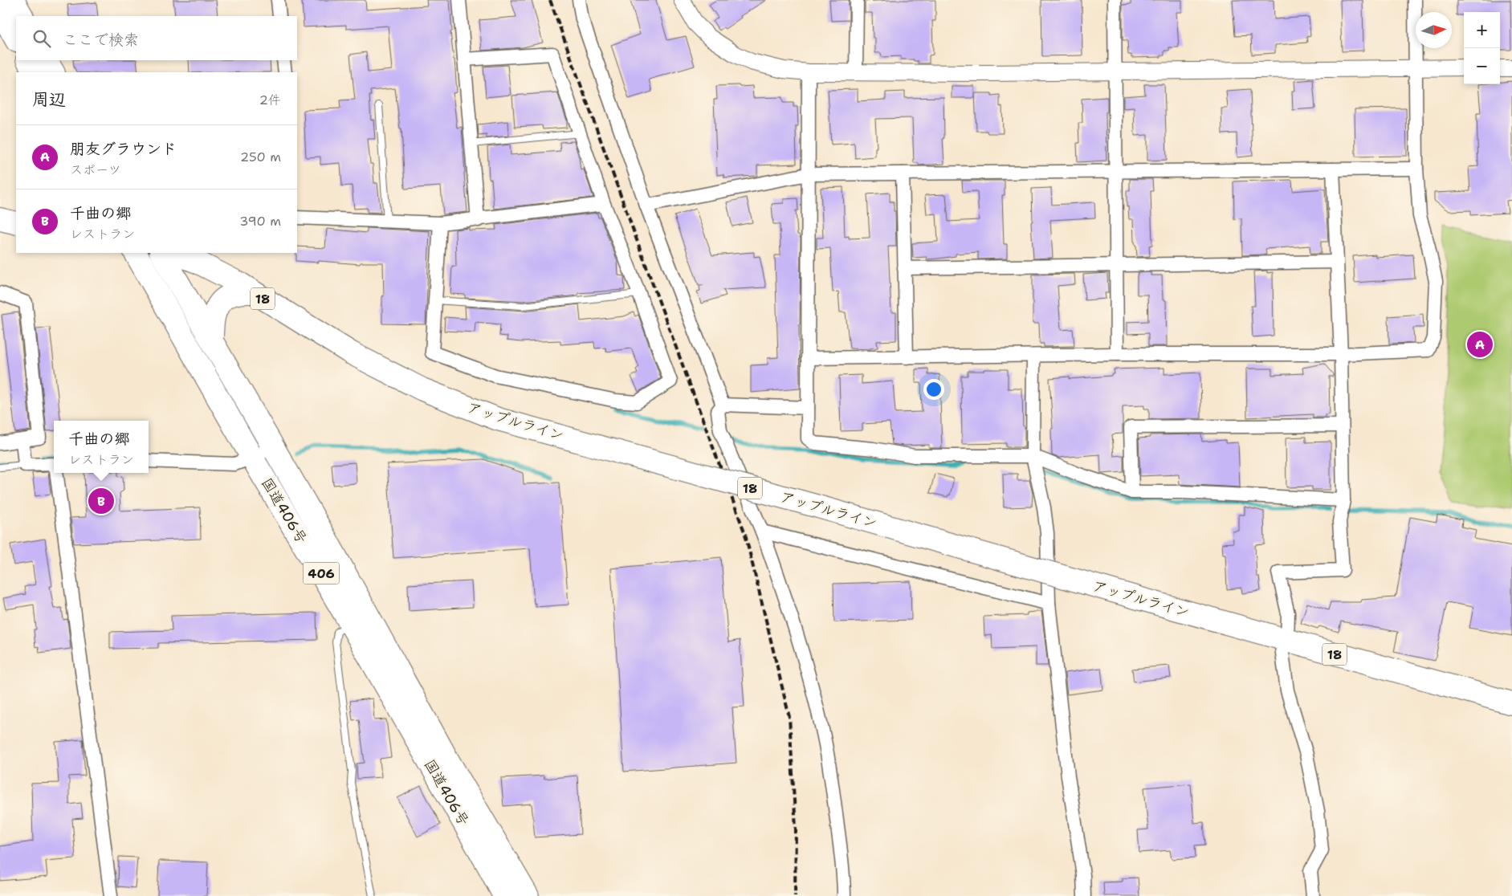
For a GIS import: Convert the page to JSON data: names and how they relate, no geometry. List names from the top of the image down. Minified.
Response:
{"streets":{"highway":["18","アップルライン","国道406号","406"]},"north":"right","page":{"map_buttons":["+","−"],"search":"ここで検索","heading":["周辺","2件"],"list":[{"mark":"A","name":"朋友グラウンド","note":"スポーツ","value":"250 m"},{"mark":"B","name":"千曲の郷","note":"レストラン","value":"390 m"}],"pins":["A","B"],"popup":["千曲の郷","レストラン"]}}
